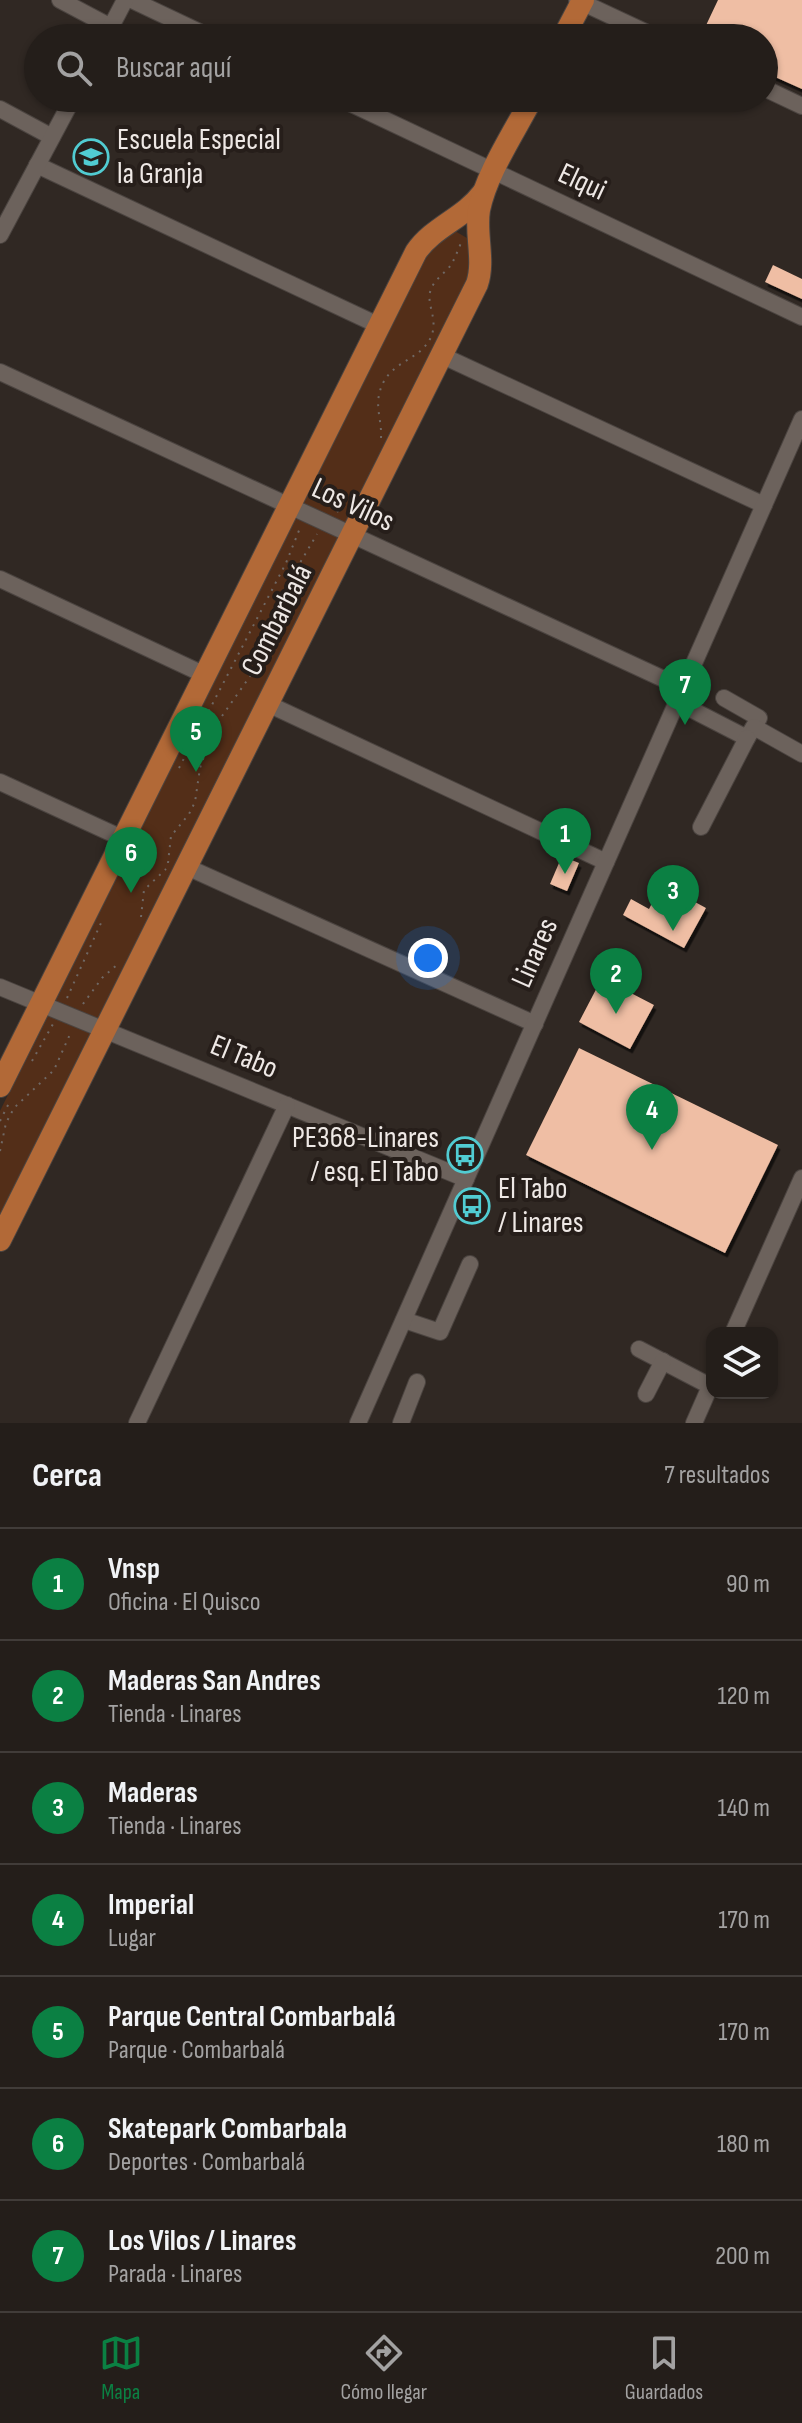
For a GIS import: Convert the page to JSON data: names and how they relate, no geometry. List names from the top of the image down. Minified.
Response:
{"streets":{"main road":["Combarbalá"],"street":["Elqui","Los Vilos","Linares","El Tabo"]},"crossings":[["Elqui","Combarbalá"],["Los Vilos","Combarbalá"],["Los Vilos","Linares"],["Combarbalá","El Tabo"],["Linares","El Tabo"]],"places":{"school or university":["Escuela Especial la Granja"],"bus stop":["PE368-Linares / esq. El Tabo","El Tabo / Linares"]},"page":{"search":"Buscar aquí","pins":["7","5","1","6","3","2","4"],"heading":["Cerca","7 resultados"],"list":[{"mark":"1","name":"Vnsp","note":"Oficina · El Quisco","value":"90 m"},{"mark":"2","name":"Maderas San Andres","note":"Tienda · Linares","value":"120 m"},{"mark":"3","name":"Maderas","note":"Tienda · Linares","value":"140 m"},{"mark":"4","name":"Imperial","note":"Lugar","value":"170 m"},{"mark":"5","name":"Parque Central Combarbalá","note":"Parque · Combarbalá","value":"170 m"},{"mark":"6","name":"Skatepark Combarbala","note":"Deportes · Combarbalá","value":"180 m"},{"mark":"7","name":"Los Vilos / Linares","note":"Parada · Linares","value":"200 m"}],"nav":["Mapa","Cómo llegar","Guardados"]}}
